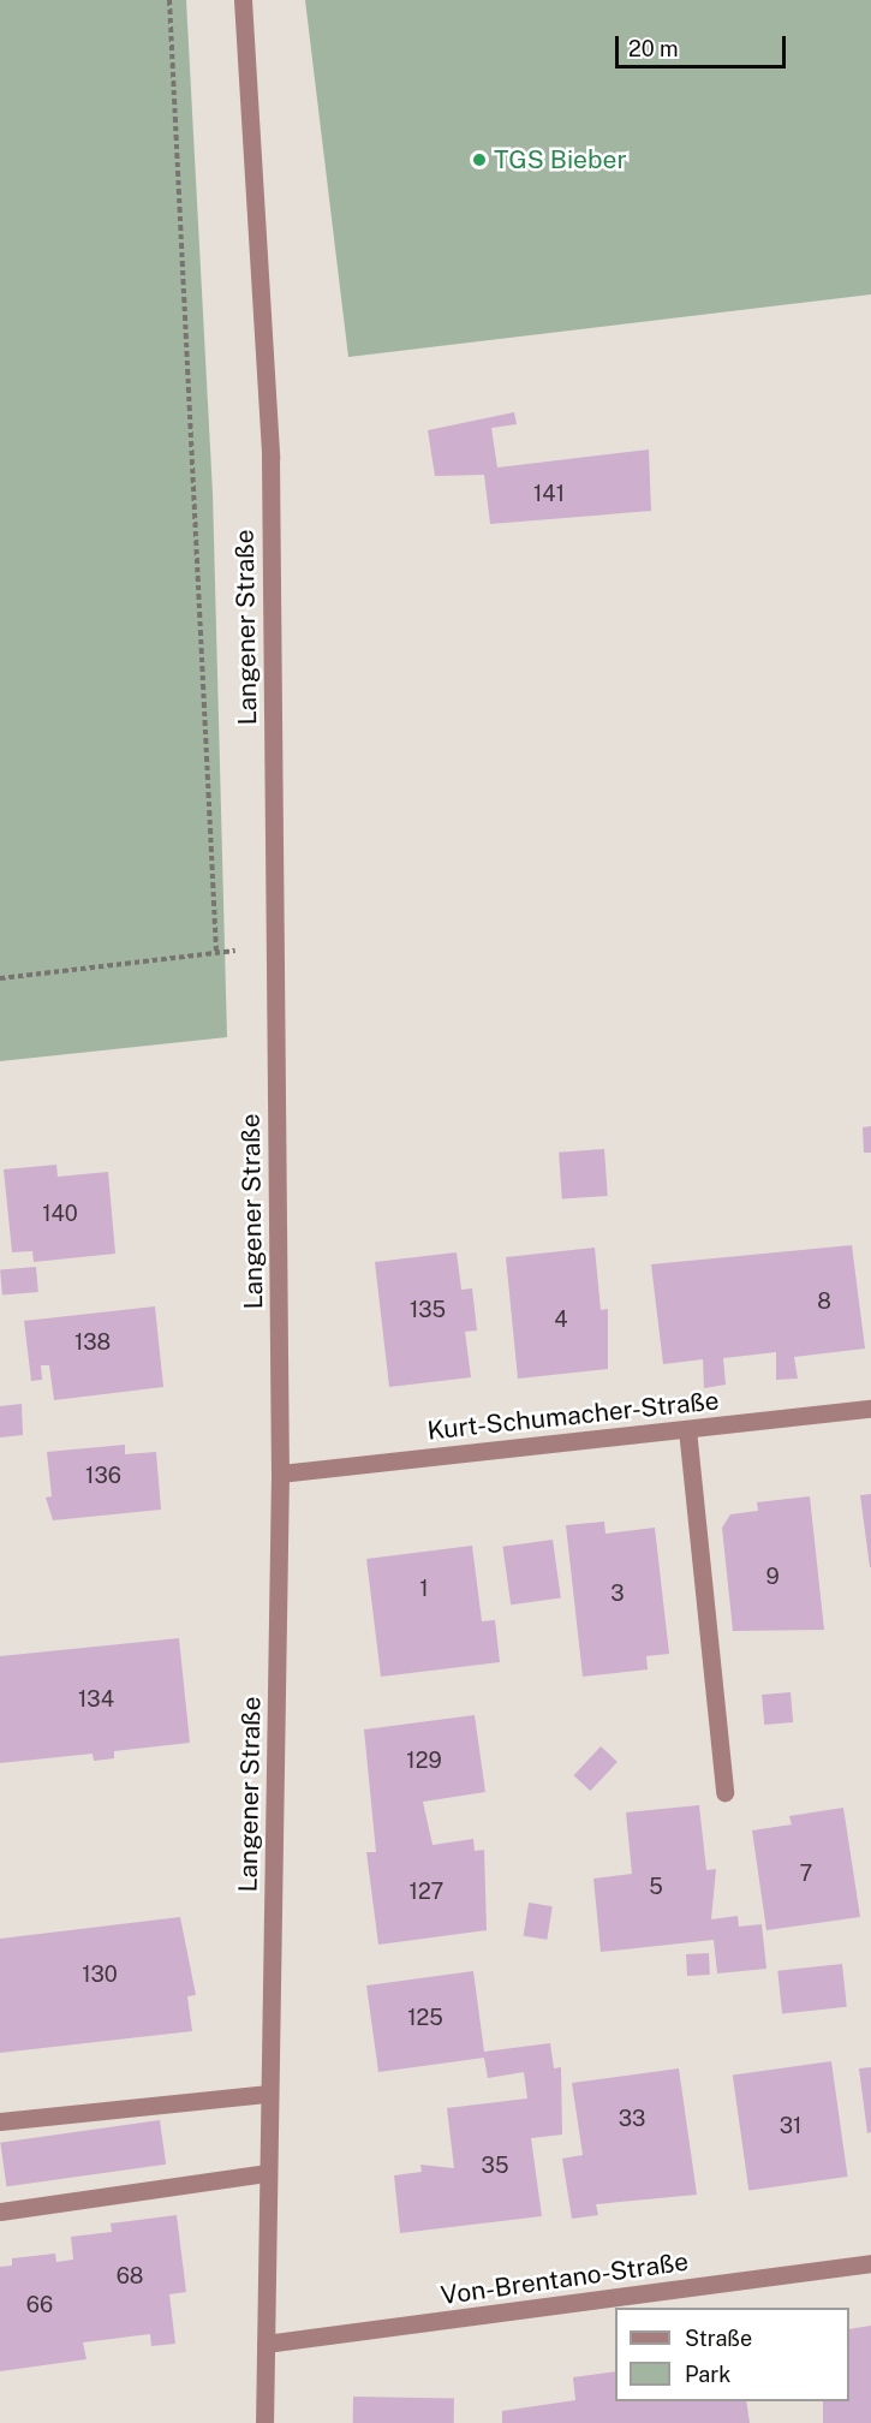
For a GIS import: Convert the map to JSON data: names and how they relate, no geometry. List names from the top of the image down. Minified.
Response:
{"streets":{"street":["Langener Straße","Kurt-Schumacher-Straße","Von-Brentano-Straße"]},"crossings":[["Langener Straße","Kurt-Schumacher-Straße"],["Langener Straße","Von-Brentano-Straße"]],"places":["TGS Bieber"],"house_numbers":["141","140","8","135","4","138","136","9","1","3","134","129","7","5","127","130","125","33","31","35","68","66"],"legend":["Straße","Park"],"scale_bar":"20 m"}
